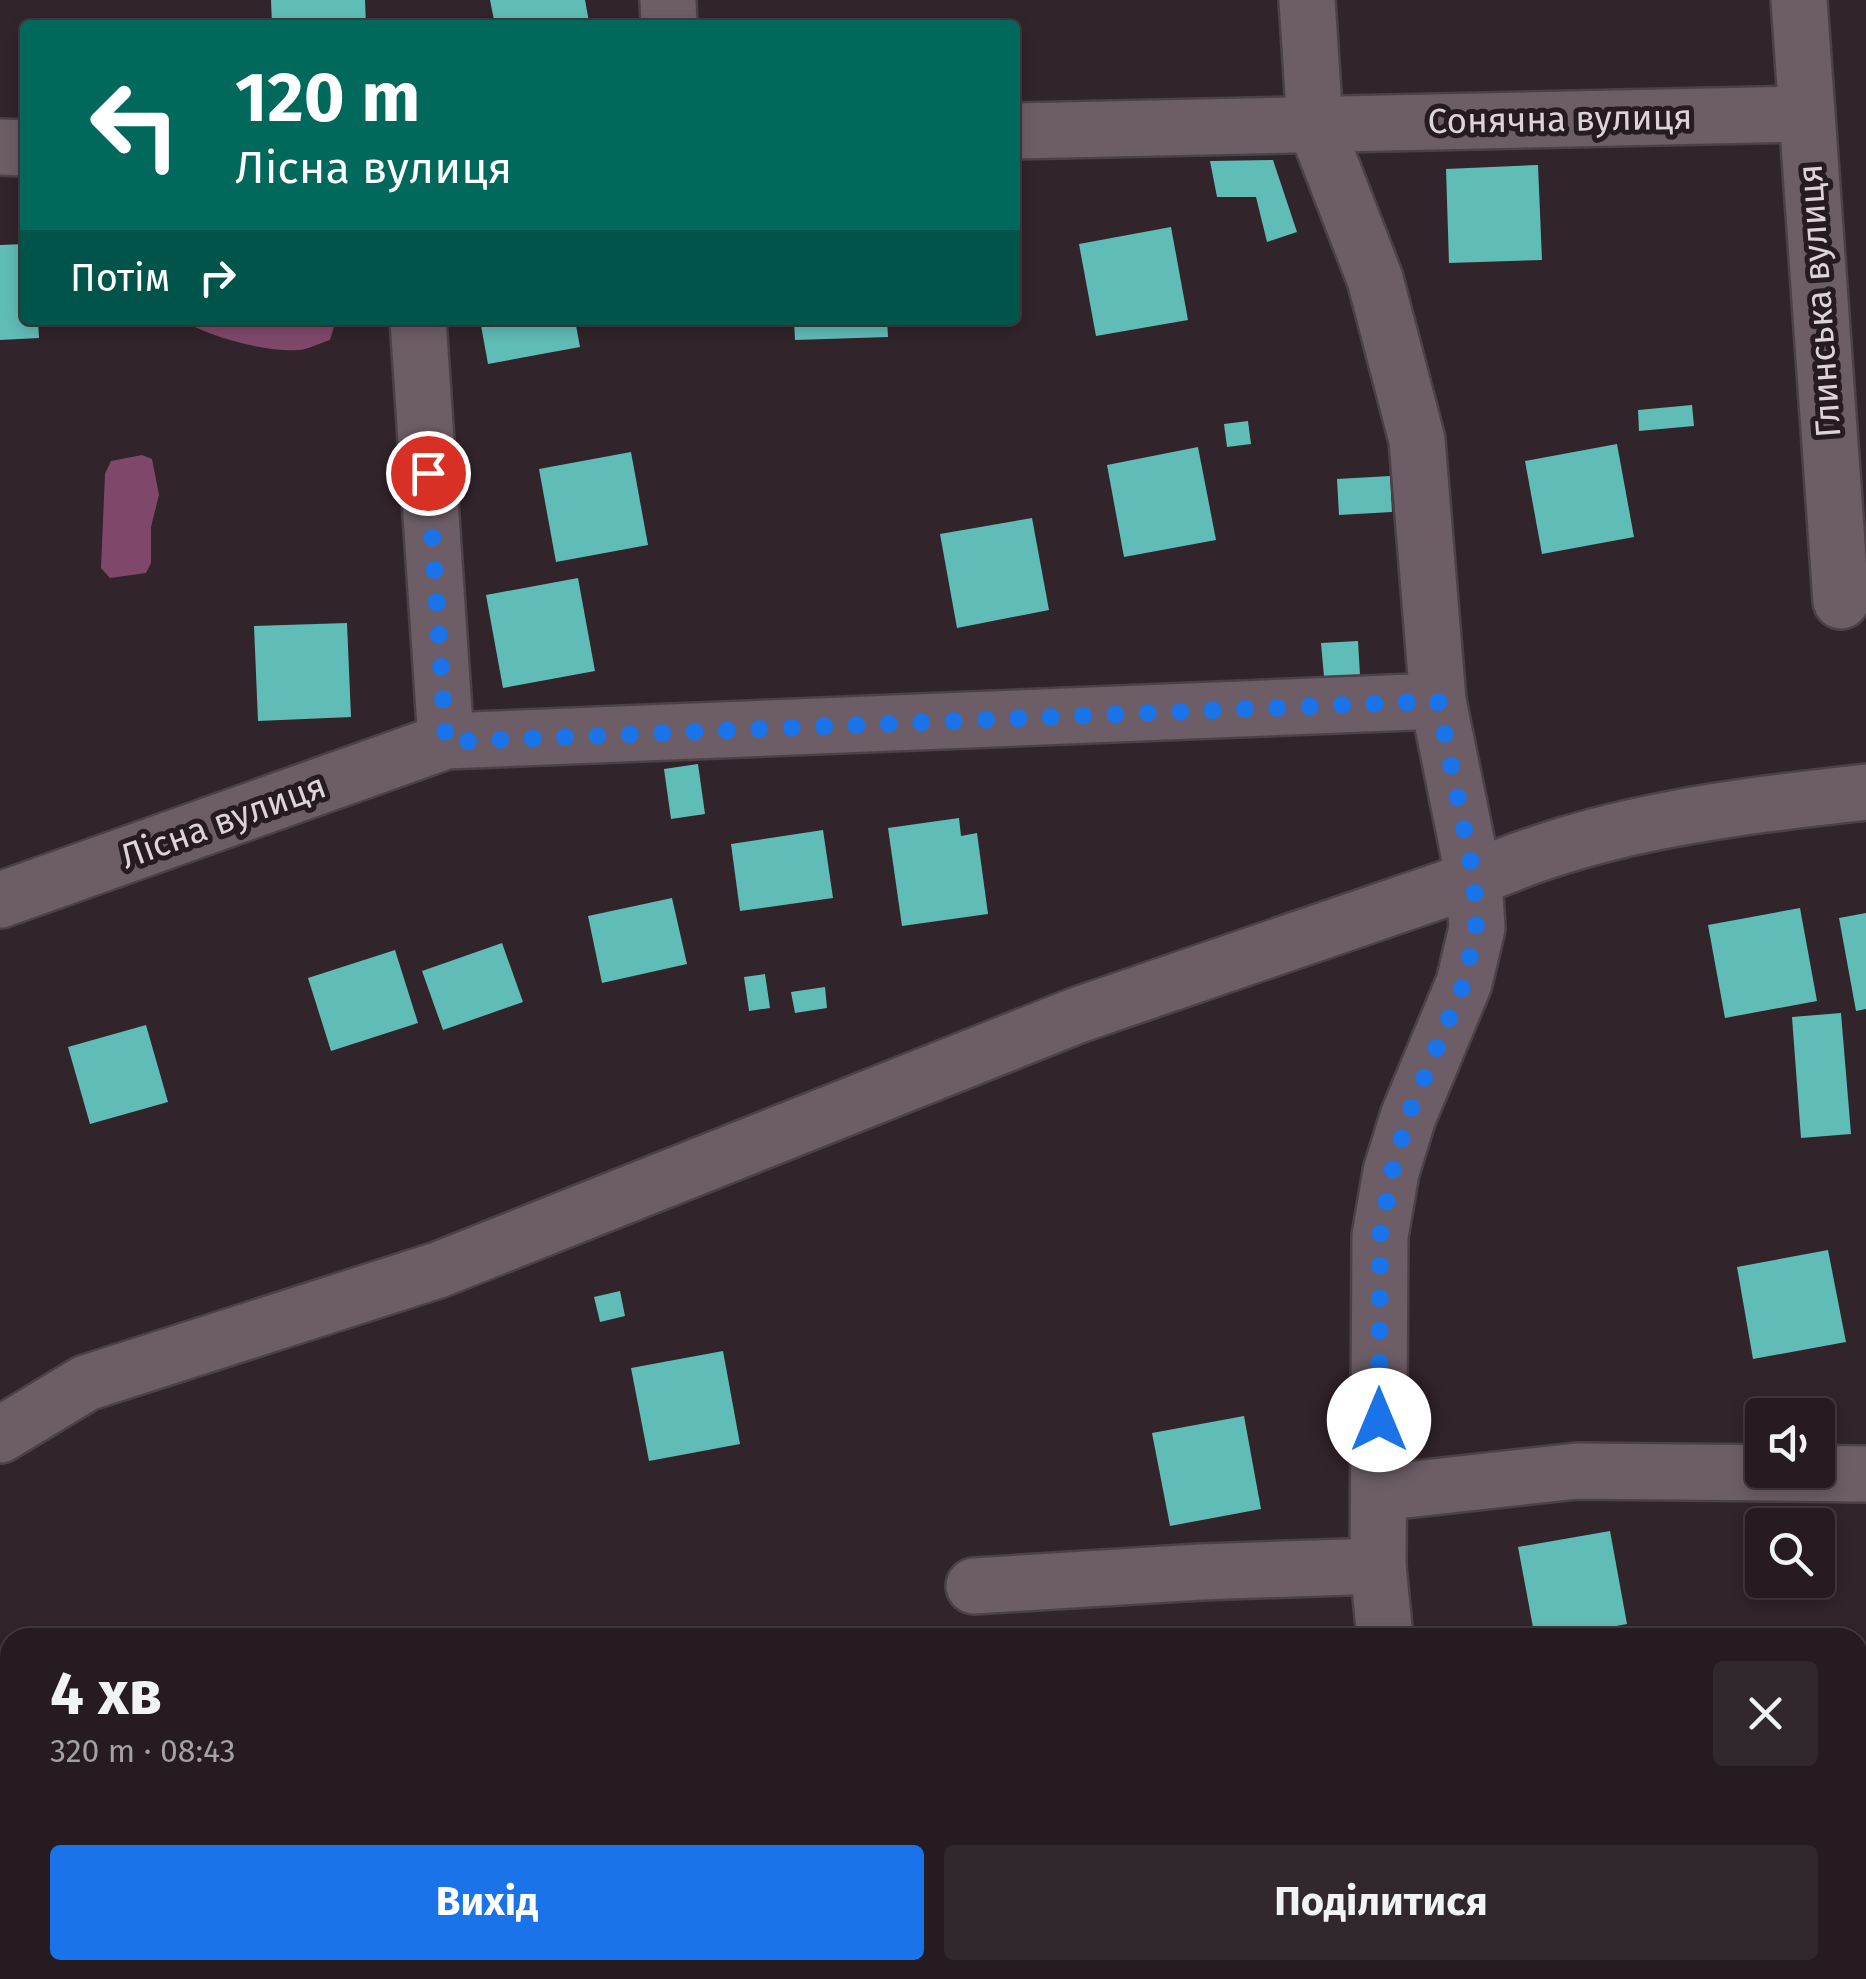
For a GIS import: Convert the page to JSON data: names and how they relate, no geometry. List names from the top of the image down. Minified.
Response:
{"streets":{"street":["Сонячна вулиця","Глинська вулиця","Лісна вулиця"]},"crossings":[["Сонячна вулиця","Глинська вулиця"]],"page":{"turn":["120 m","Лісна вулиця"],"then":"Потім","heading":["4 хв","320 m · 08:43"],"buttons":["Вихід","Поділитися"]}}
